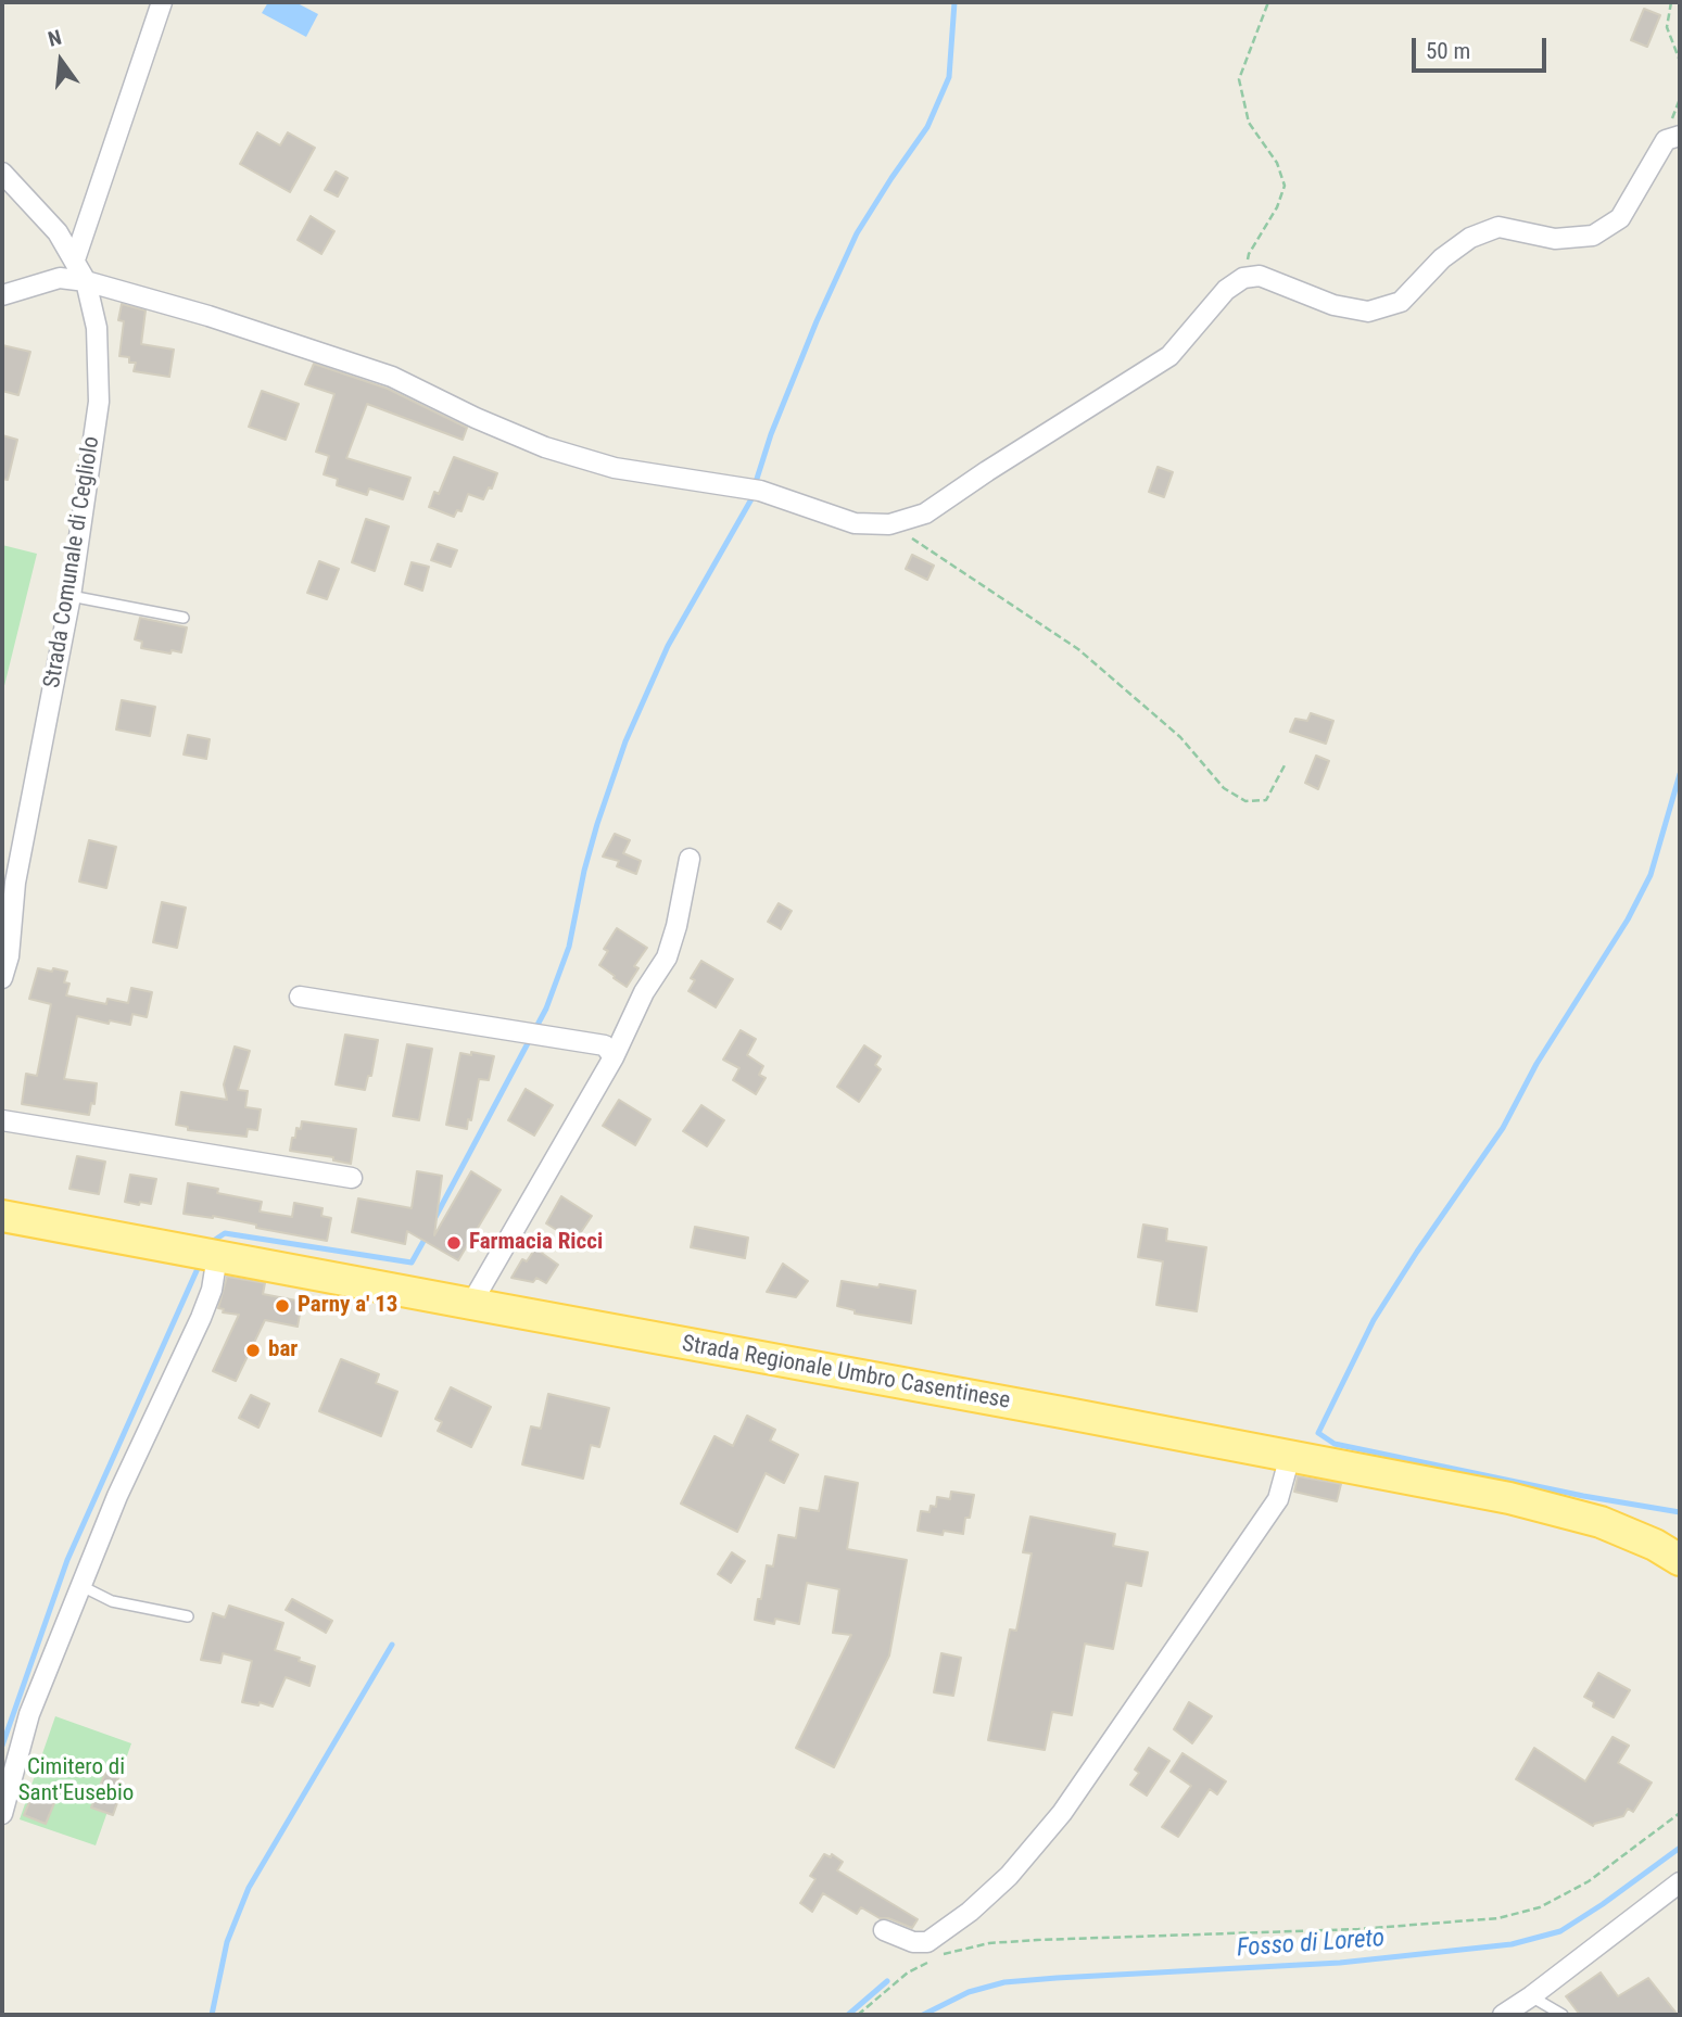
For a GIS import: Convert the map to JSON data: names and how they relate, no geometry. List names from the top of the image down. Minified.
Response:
{"streets":{"main road":["Strada Regionale Umbro Casentinese"],"street":["Strada Comunale di Cegliolo"]},"water":["Fosso di Loreto"],"parks":["Cimitero di Sant'Eusebio"],"places":["Farmacia Ricci","Parny a' 13","bar"],"scale_bar":"50 m","north":"top"}
